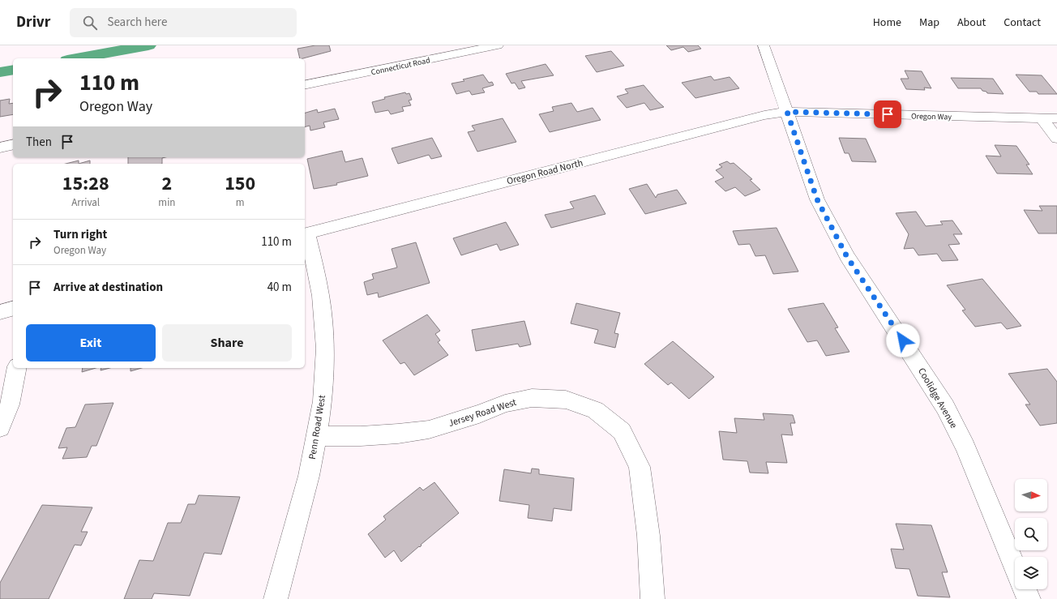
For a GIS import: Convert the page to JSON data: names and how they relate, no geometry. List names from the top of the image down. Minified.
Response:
{"streets":{"street":["Connecticut Road","Oregon Way","Oregon Road North","Coolidge Avenue","Jersey Road West","Penn Road West"]},"crossings":[["Oregon Way","Oregon Road North"],["Oregon Way","Coolidge Avenue"],["Oregon Road North","Coolidge Avenue"],["Oregon Road North","Penn Road West"],["Jersey Road West","Penn Road West"]],"north":"right","page":{"header":"Drivr","search":"Search here","nav":["Home","Map","About","Contact"],"turn":["110 m","Oregon Way"],"then":"Then","eta":["15:28","Arrival","2","min","150","m"],"list":[{"name":"Turn right","note":"Oregon Way","value":"110 m"},{"name":"Arrive at destination","value":"40 m"}],"buttons":["Exit","Share"]}}
